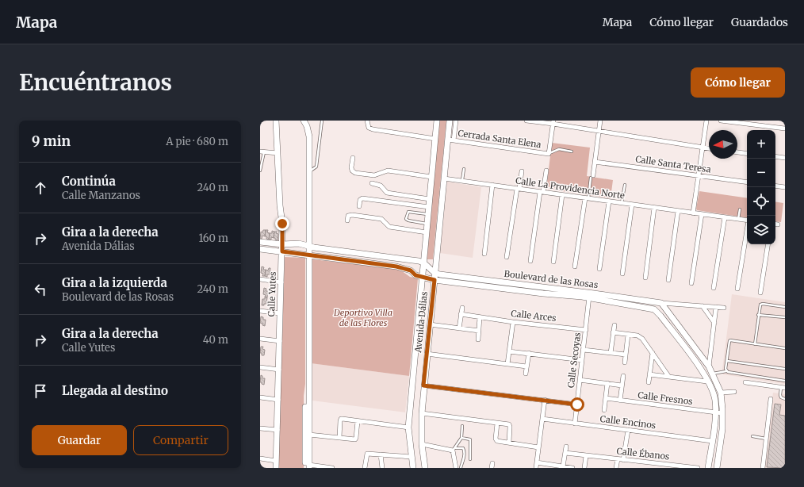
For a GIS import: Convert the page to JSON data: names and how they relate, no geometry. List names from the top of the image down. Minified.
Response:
{"streets":{"main road":["Boulevard de las Rosas","Calle Yutes","Avenida Dálias"],"street":["Cerrada Santa Elena","Calle Santa Teresa","Calle La Providencia Norte","Calle Arces","Calle Secoyas","Calle Fresnos","Calle Encinos","Calle Ébanos"]},"crossings":[["Cerrada Santa Elena","Avenida Dálias"],["Calle La Providencia Norte","Avenida Dálias"],["Boulevard de las Rosas","Calle Yutes"],["Boulevard de las Rosas","Avenida Dálias"],["Boulevard de las Rosas","Calle Secoyas"],["Boulevard de las Rosas","Calle Fresnos"],["Boulevard de las Rosas","Calle Encinos"],["Calle Arces","Calle Secoyas"],["Calle Secoyas","Calle Encinos"]],"parks":["Deportivo Villa de las Flores"],"north":"left","page":{"header":"Mapa","nav":["Mapa","Cómo llegar","Guardados"],"buttons":["Cómo llegar",["Guardar","Compartir"]],"title":"Encuéntranos","heading":["9 min","A pie · 680 m"],"map_buttons":["+","−"],"list":[["Continúa","Calle Manzanos","240 m"],["Gira a la derecha","Avenida Dálias","160 m"],["Gira a la izquierda","Boulevard de las Rosas","240 m"],["Gira a la derecha","Calle Yutes","40 m"],"Llegada al destino"]}}
